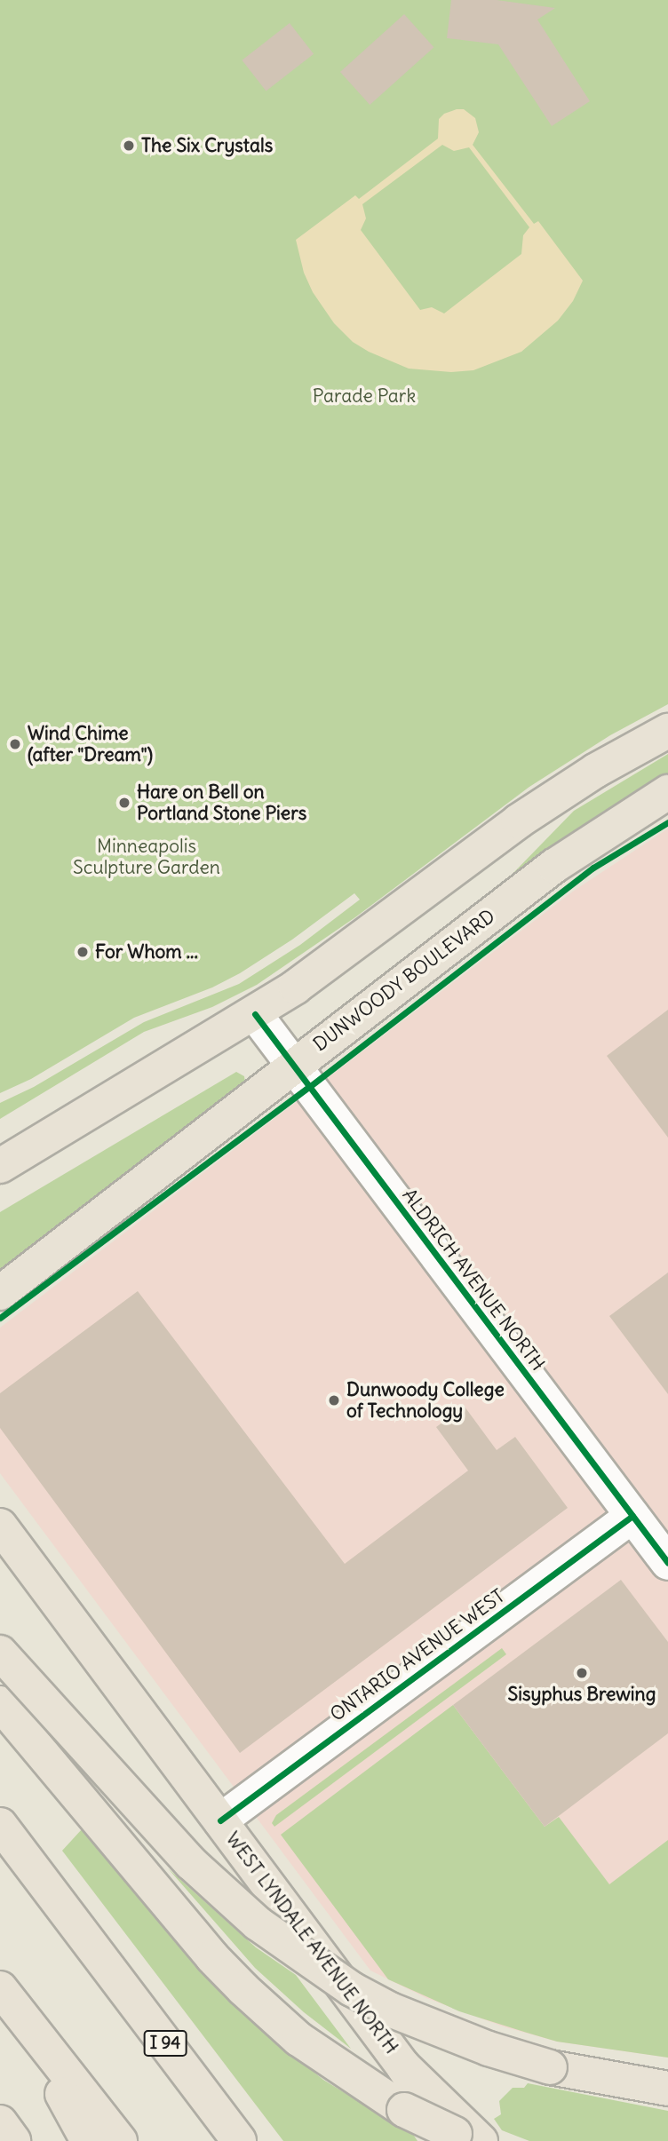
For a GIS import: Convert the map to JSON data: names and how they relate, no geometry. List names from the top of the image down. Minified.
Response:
{"streets":{"main road":["DUNWOODY BOULEVARD","WEST LYNDALE AVENUE NORTH","I 94"],"street":["ALDRICH AVENUE NORTH","ONTARIO AVENUE WEST"]},"crossings":[["DUNWOODY BOULEVARD","ALDRICH AVENUE NORTH"],["ALDRICH AVENUE NORTH","ONTARIO AVENUE WEST"],["ONTARIO AVENUE WEST","WEST LYNDALE AVENUE NORTH"]],"parks":["Parade Park","Minneapolis Sculpture Garden"],"places":["The Six Crystals","Wind Chime (after \"Dream\")","Hare on Bell on Portland Stone Piers","For Whom ...","Dunwoody College of Technology","Sisyphus Brewing"]}
